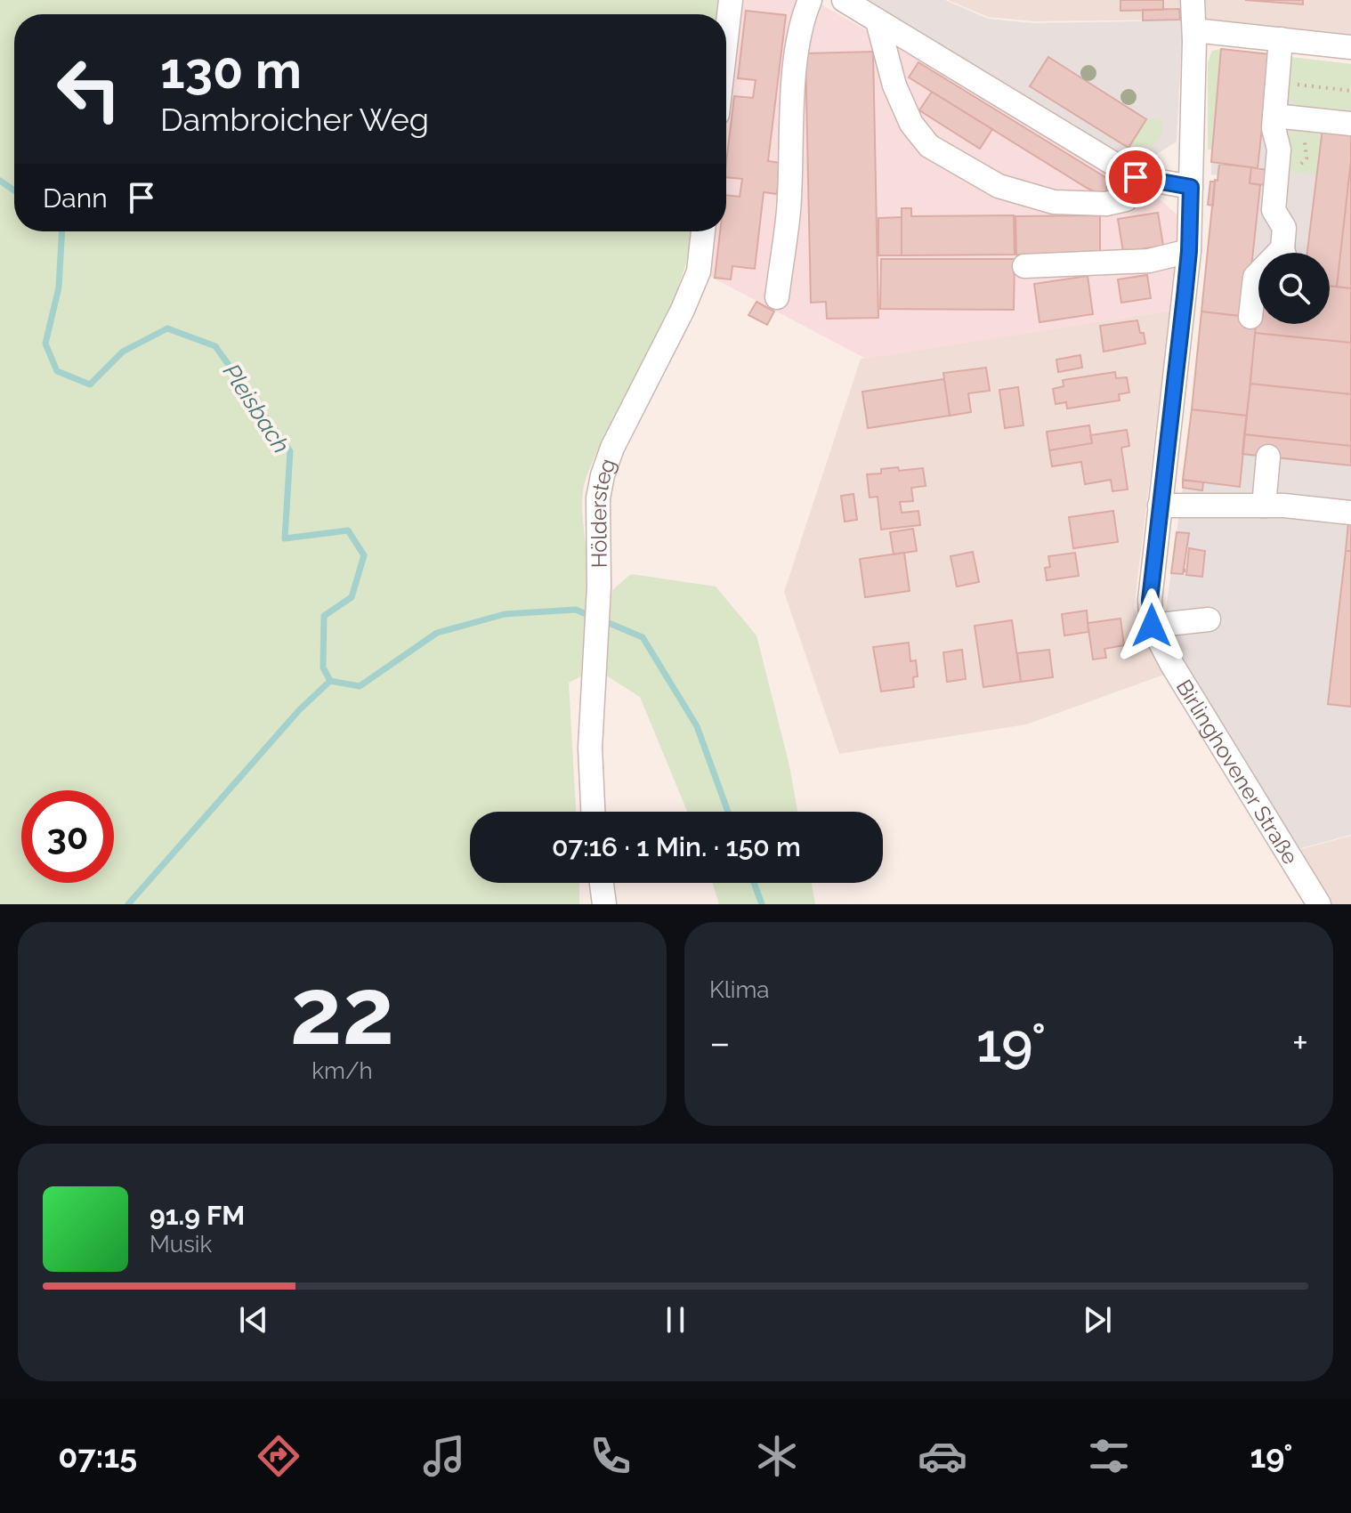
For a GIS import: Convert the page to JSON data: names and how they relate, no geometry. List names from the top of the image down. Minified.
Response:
{"streets":{"street":["Höldersteg","Birlinghovener Straße"]},"water":["Pleisbach"],"page":{"turn":["130 m","Dambroicher Weg"],"then":"Dann","limit":"30","trip":"07:16 · 1 Min. · 150 m","tile":[["22","km/h"],"Klima"],"heat":["−","19°","+"],"song":["91.9 FM","Musik"],"tabs":["07:15","19°"]}}
